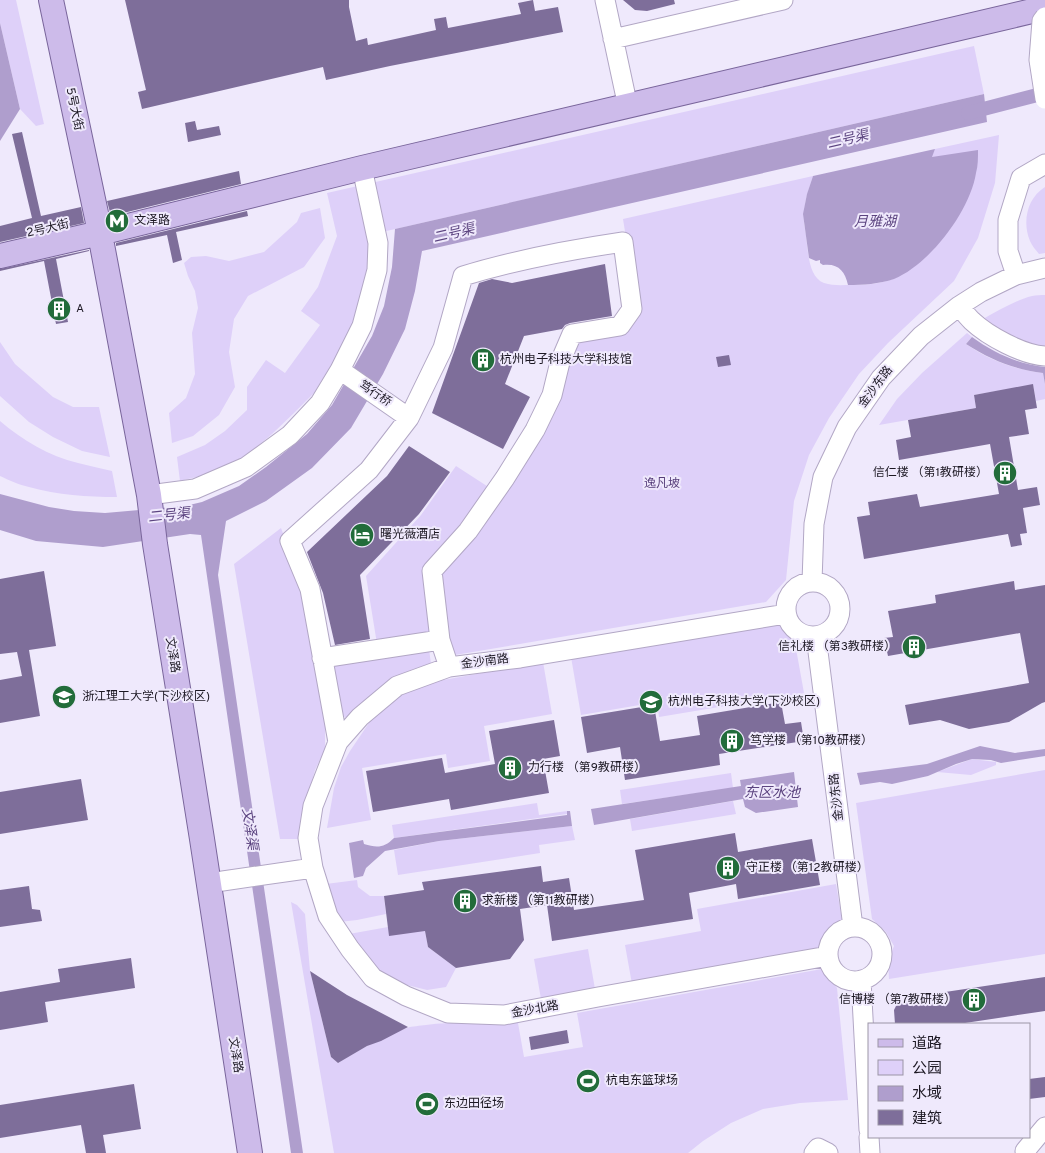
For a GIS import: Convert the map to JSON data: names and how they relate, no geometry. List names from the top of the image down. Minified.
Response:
{"streets":{"main road":["5号大街","2号大街","文泽路"],"street":["金沙东路","笃行桥","金沙南路","金沙北路"]},"crossings":[["5号大街","2号大街"],["5号大街","文泽路"],["2号大街","文泽路"],["金沙东路","金沙南路"],["金沙东路","金沙北路"],["金沙南路","金沙北路"]],"water":["二号渠","月雅湖","东区水池","文泽渠"],"parks":["逸凡坡"],"places":{"metro station":["文泽路"],"building":["A","杭州电子科技大学科技馆","信仁楼 （第1教研楼）","信礼楼 （第3教研楼）","笃学楼 （第10教研楼）","力行楼 （第9教研楼）","守正楼 （第12教研楼）","求新楼 （第11教研楼）","信博楼 （第7教研楼）"],"hotel":["曙光薇酒店"],"school or university":["浙江理工大学(下沙校区)","杭州电子科技大学(下沙校区)"],"sports":["杭电东篮球场","东边田径场"]},"legend":["道路","公园","水域","建筑"]}
